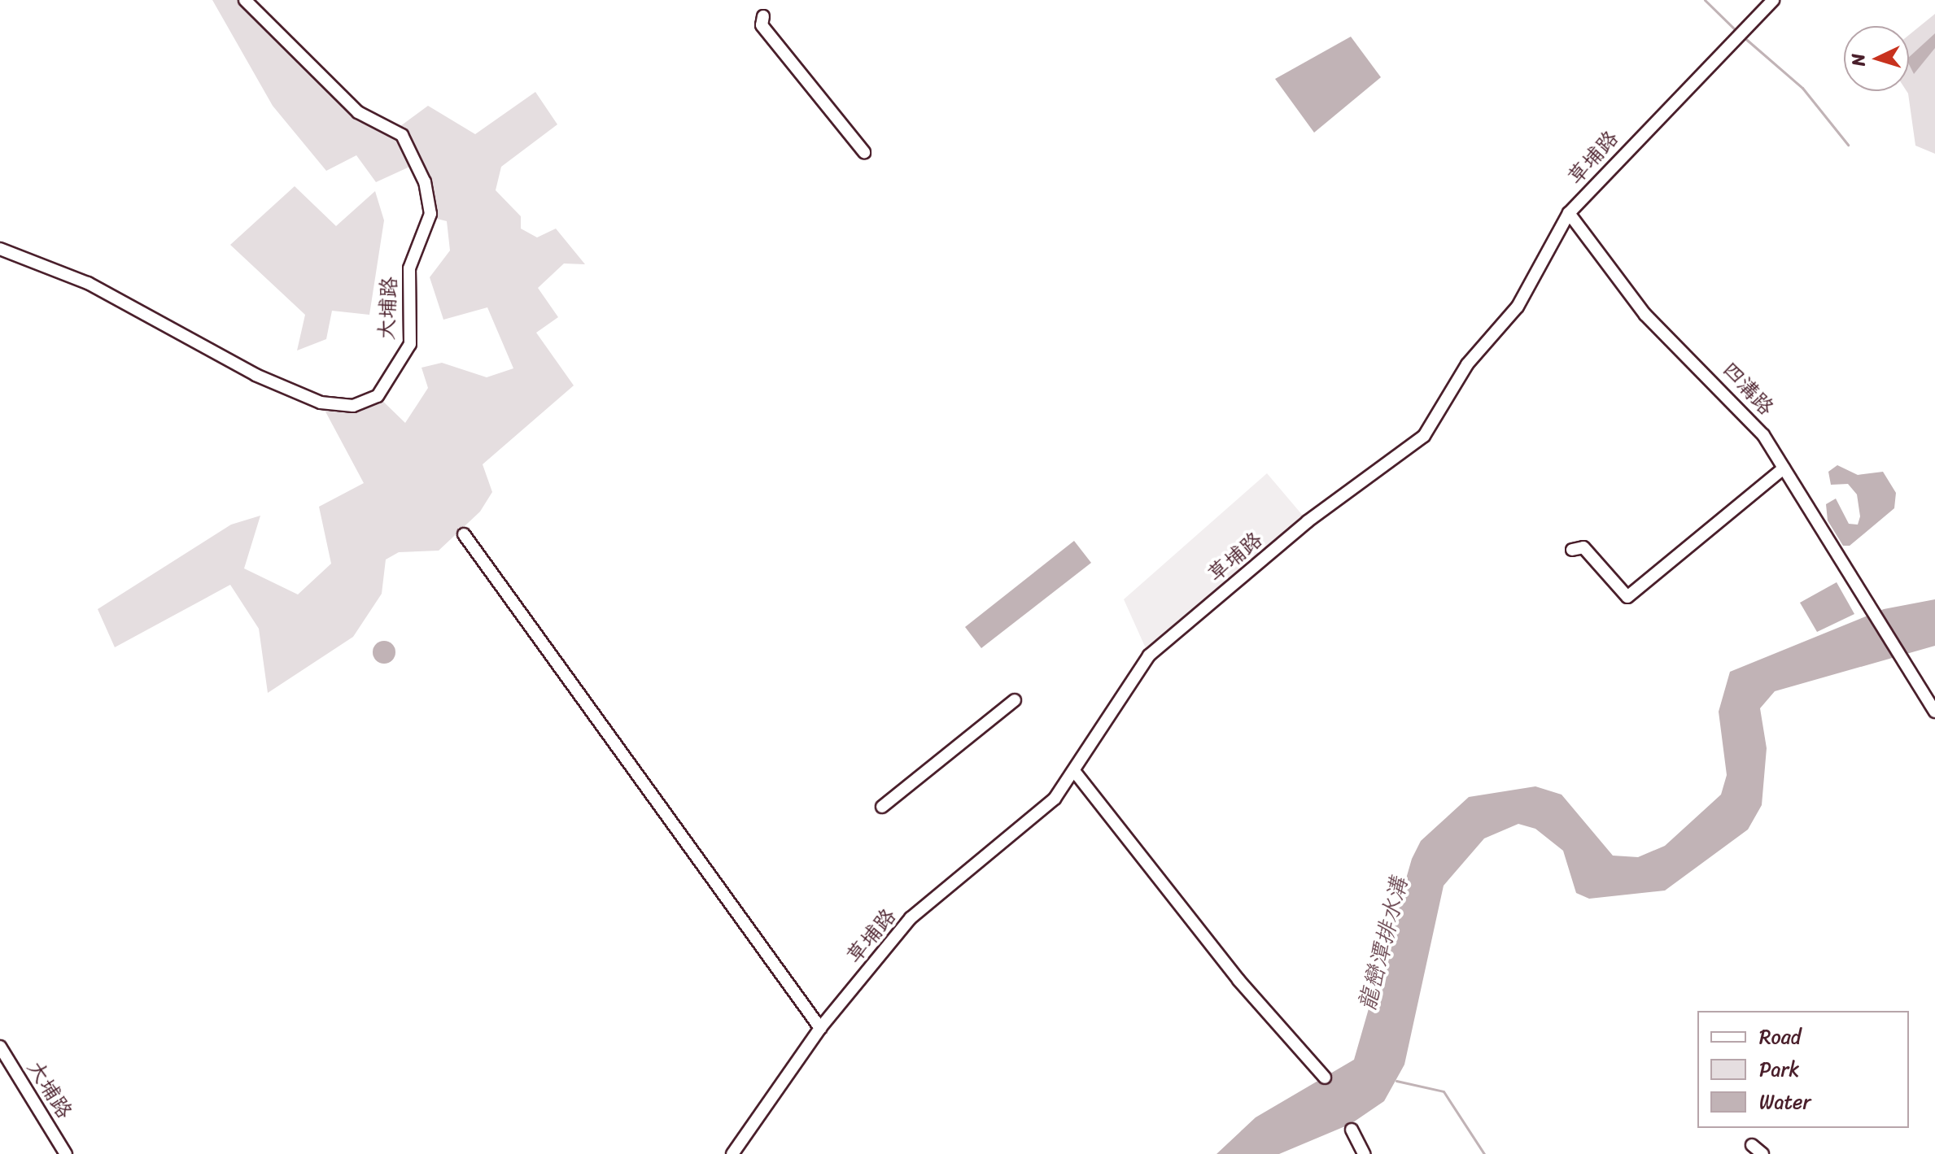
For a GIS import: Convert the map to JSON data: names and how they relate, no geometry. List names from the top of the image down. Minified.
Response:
{"streets":{"street":["草埔路","大埔路","四溝路"]},"crossings":[["草埔路","四溝路"]],"water":["龍巒潭排水溝"],"legend":["Road","Park","Water"],"north":"left"}
